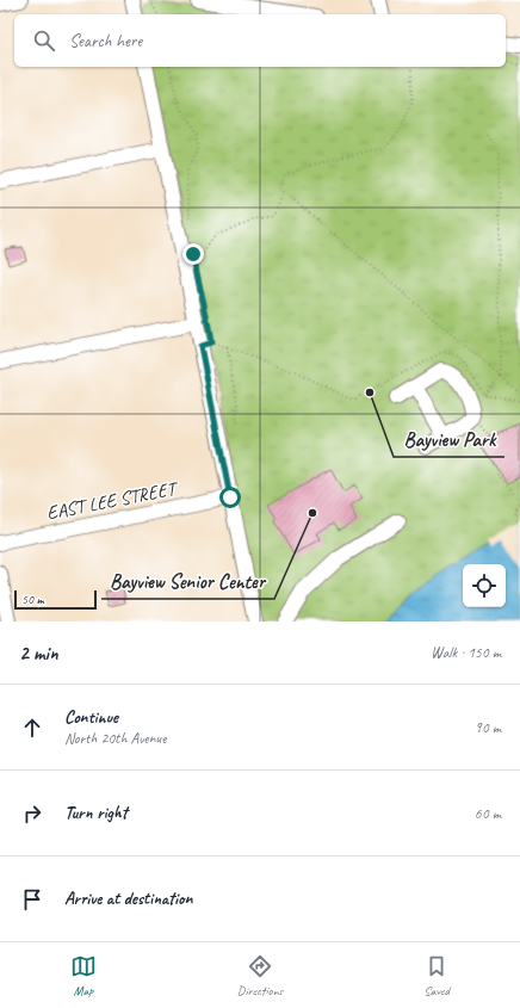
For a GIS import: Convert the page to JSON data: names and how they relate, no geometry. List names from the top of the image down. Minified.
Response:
{"streets":{"street":["EAST LEE STREET"]},"places":["Bayview Park","Bayview Senior Center"],"scale_bar":"50 m","page":{"search":"Search here","scale":"50 m","heading":["2 min","Walk · 150 m"],"list":[["Continue","North 20th Avenue","90 m"],["Turn right","60 m"],"Arrive at destination"],"nav":["Map","Directions","Saved"]}}
